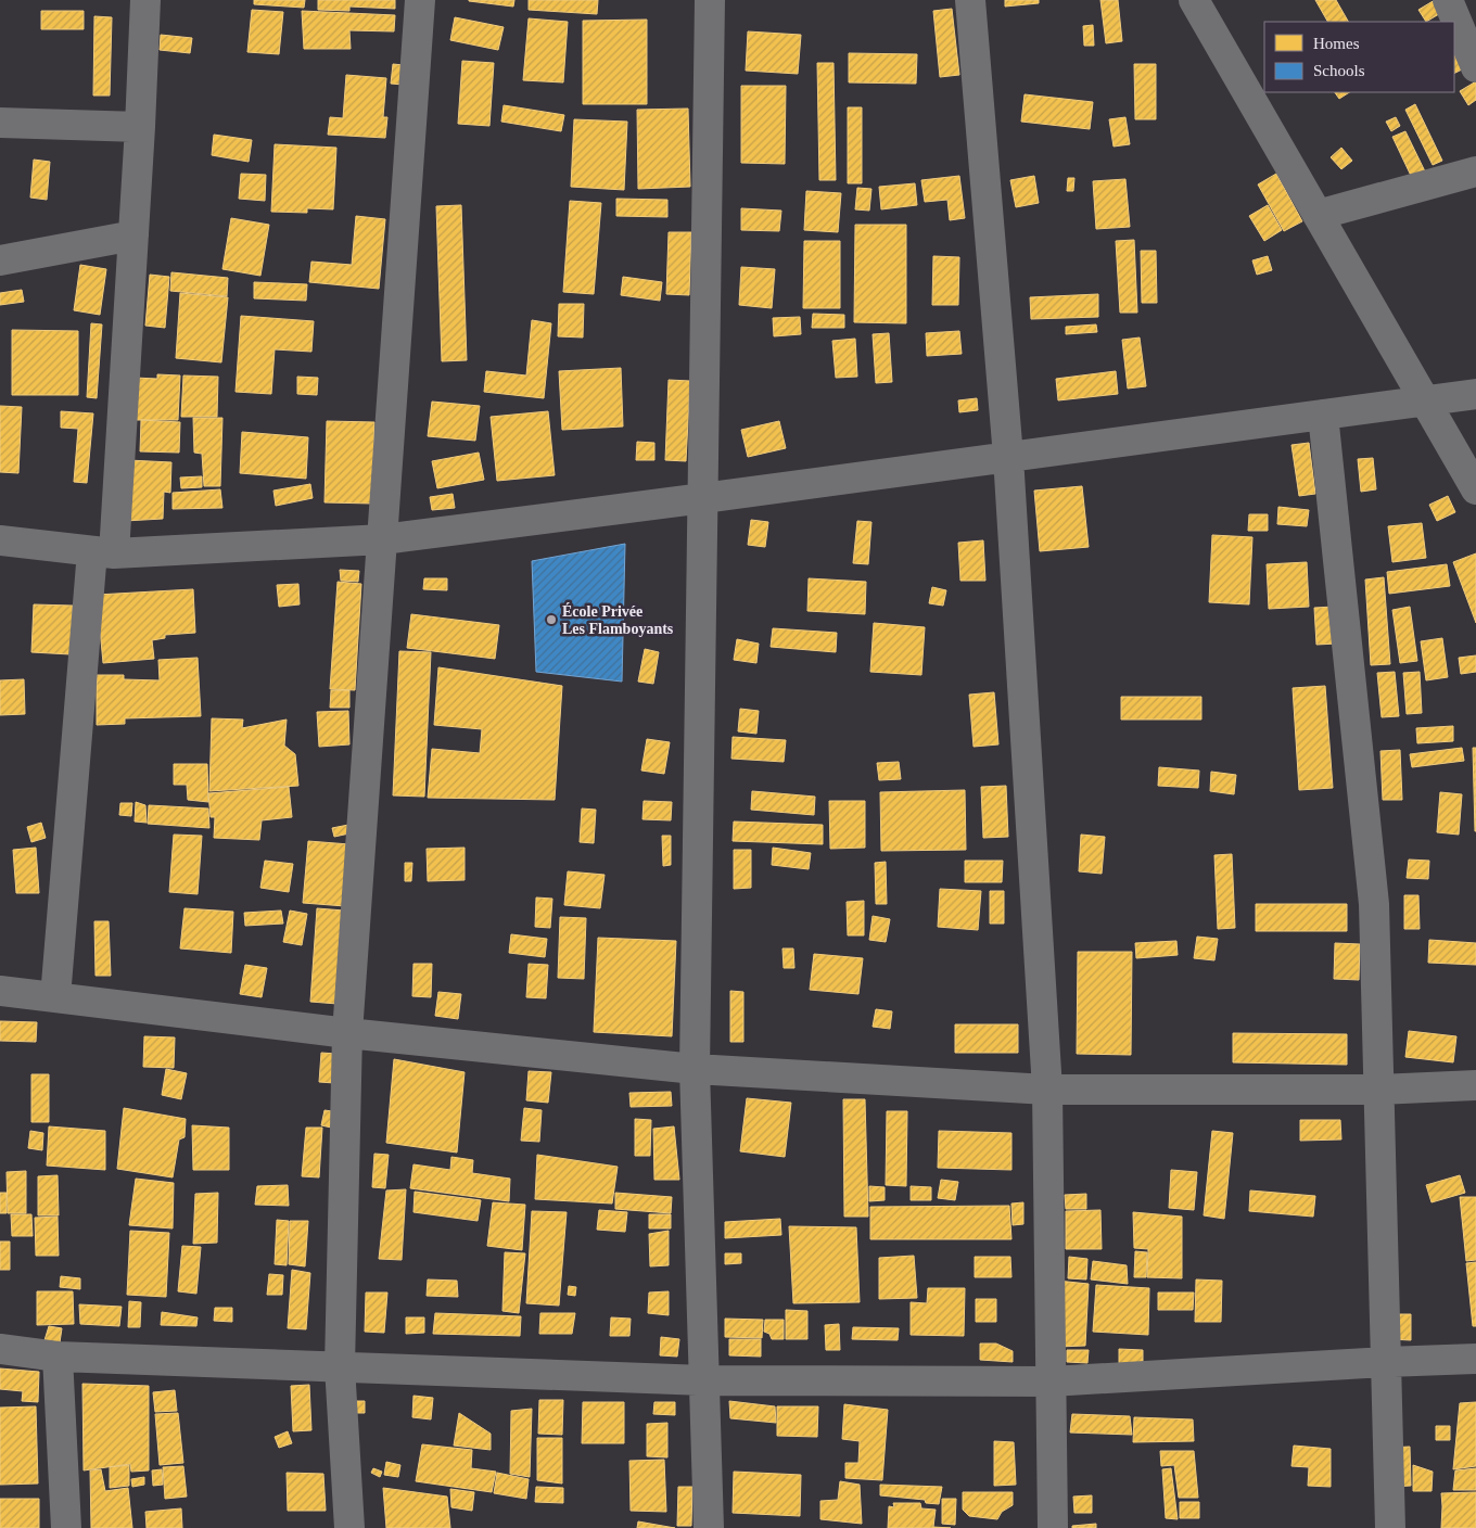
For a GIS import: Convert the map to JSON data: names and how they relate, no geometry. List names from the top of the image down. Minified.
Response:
{"places":["École Privée Les Flamboyants"],"legend":["Homes","Schools"]}
